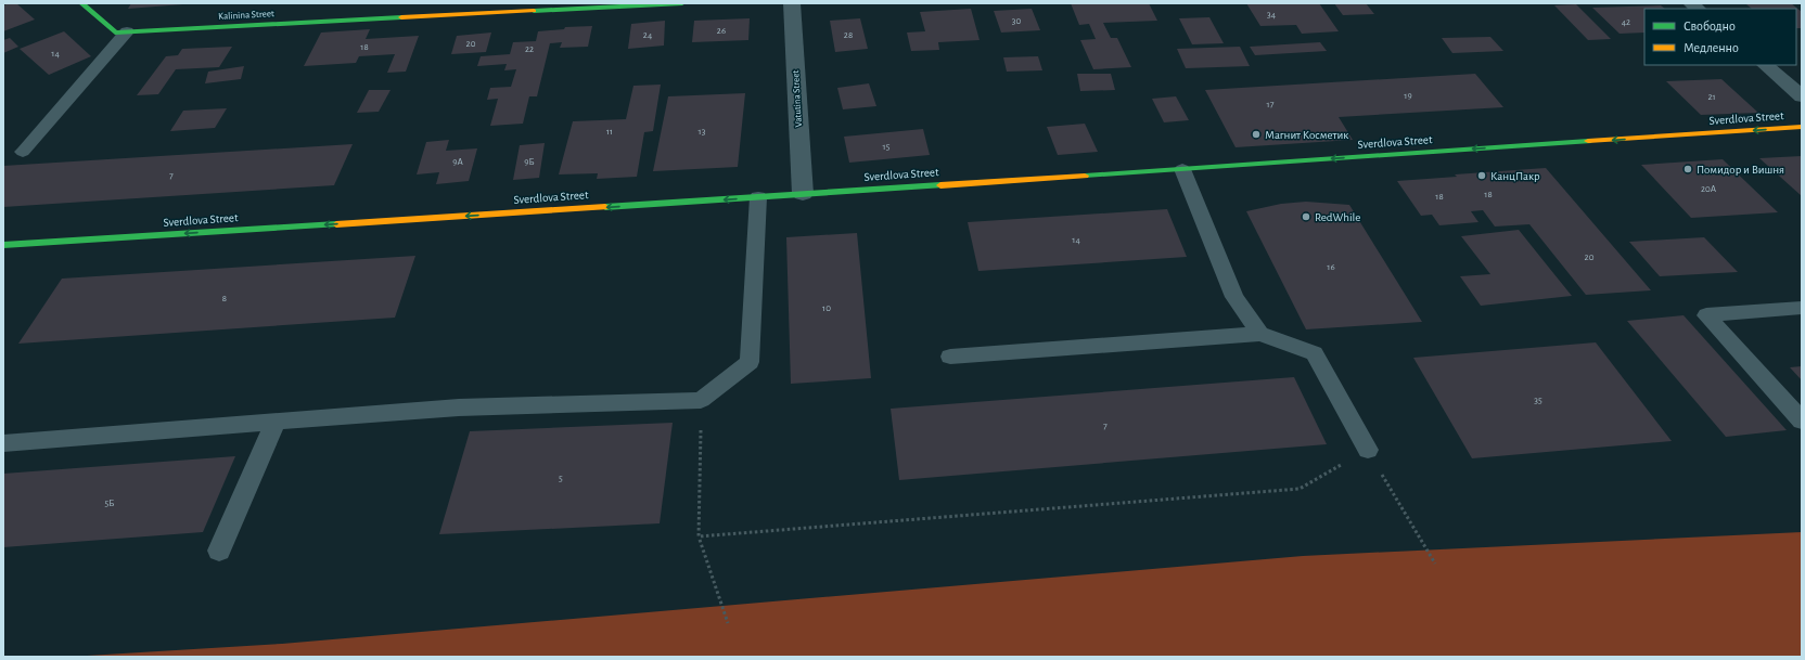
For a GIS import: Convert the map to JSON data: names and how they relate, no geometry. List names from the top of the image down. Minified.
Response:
{"streets":{"street":["Kalinina Street","Vatutina Street","Sverdlova Street"]},"crossings":[["Vatutina Street","Sverdlova Street"]],"one_way":["Sverdlova Street"],"places":["Магнит Косметик","Помидор и Вишня","КанцПакр","RedWhile"],"house_numbers":["34","30","42","26","24","28","20","18","22","14","19","21","17","11","13","15","9А","9Б","7","20А","18","18","14","20","16","8","10","35","7","5","5Б"],"legend":["Свободно","Медленно"]}
